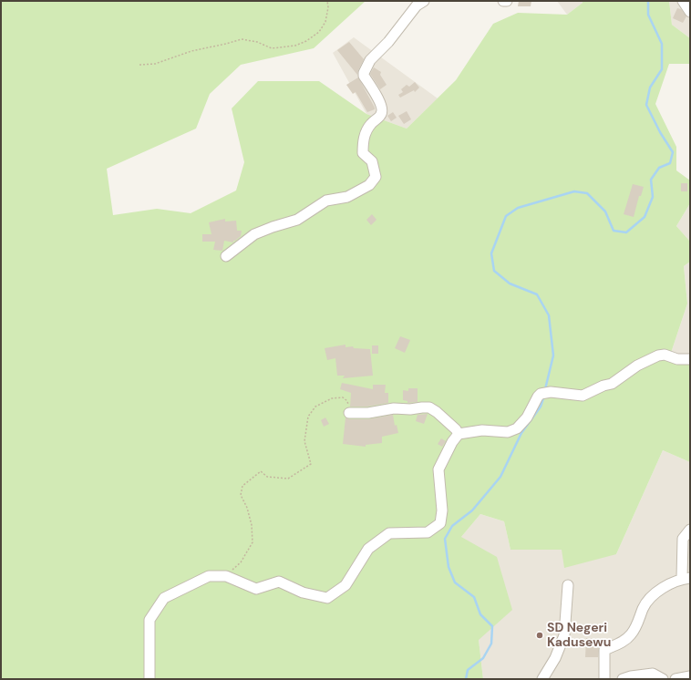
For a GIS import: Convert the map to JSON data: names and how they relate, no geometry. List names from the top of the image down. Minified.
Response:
{"places":["SD Negeri Kadusewu"]}
